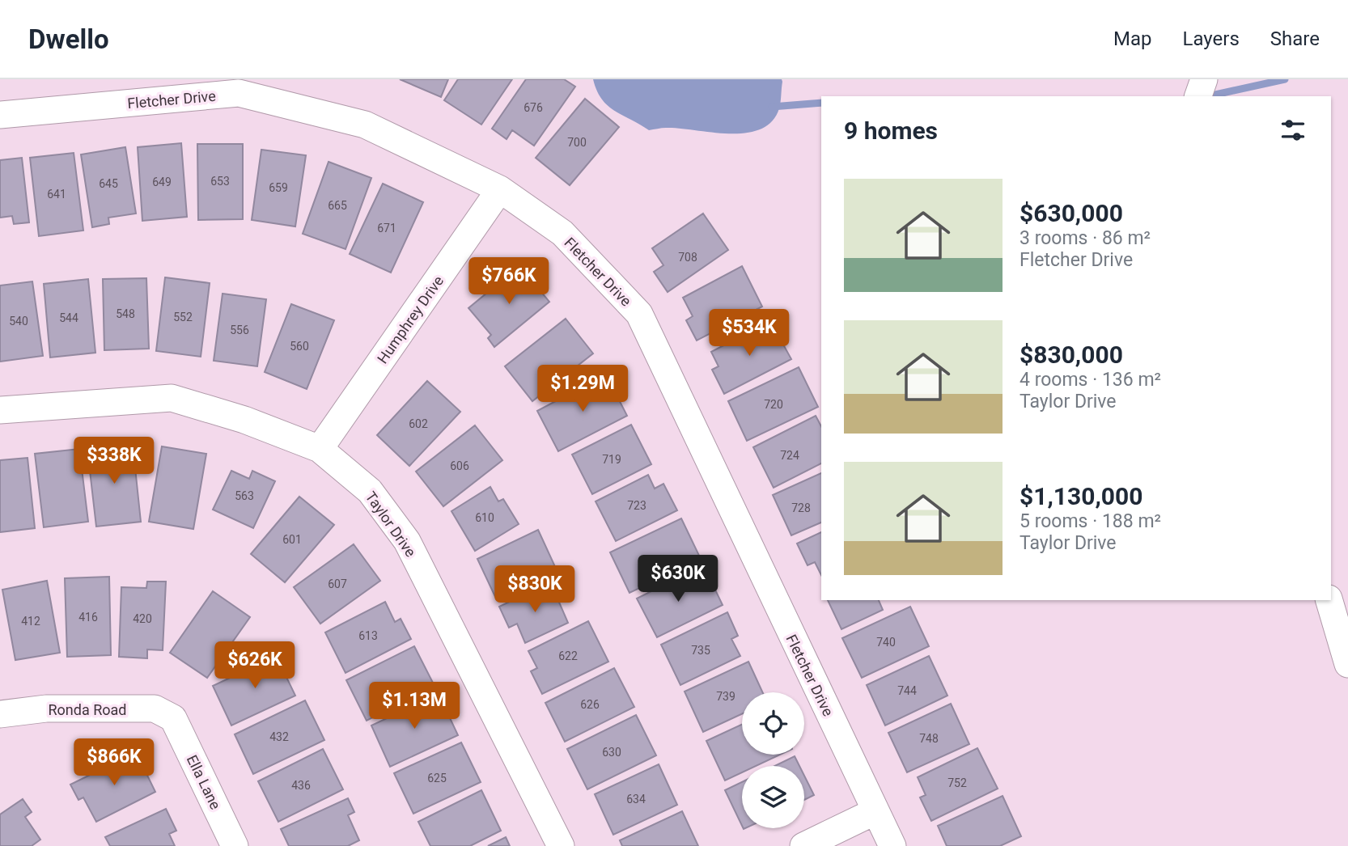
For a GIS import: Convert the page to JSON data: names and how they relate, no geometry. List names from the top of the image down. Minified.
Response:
{"streets":{"street":["Fletcher Drive","Humphrey Drive","Taylor Drive","Ronda Road","Ella Lane"]},"crossings":[["Fletcher Drive","Humphrey Drive"],["Humphrey Drive","Taylor Drive"],["Ronda Road","Ella Lane"]],"house_numbers":["676","700","653","649","645","659","641","665","671","708","548","552","544","540","556","560","720","602","724","719","606","563","723","728","610","601","607","416","420","412","613","740","735","622","744","739","626","432","748","630","625","752","436","634"],"page":{"header":"Dwello","nav":["Map","Layers","Share"],"heading":"9 homes","list":[{"name":"$630,000","note":"3 rooms · 86 m² · Fletcher Drive"},{"name":"$830,000","note":"4 rooms · 136 m² · Taylor Drive"},{"name":"$1,130,000","note":"5 rooms · 188 m² · Taylor Drive"}],"price":["$766K","$534K","$1.29M","$338K","$630K","$830K","$626K","$1.13M","$866K"]}}
